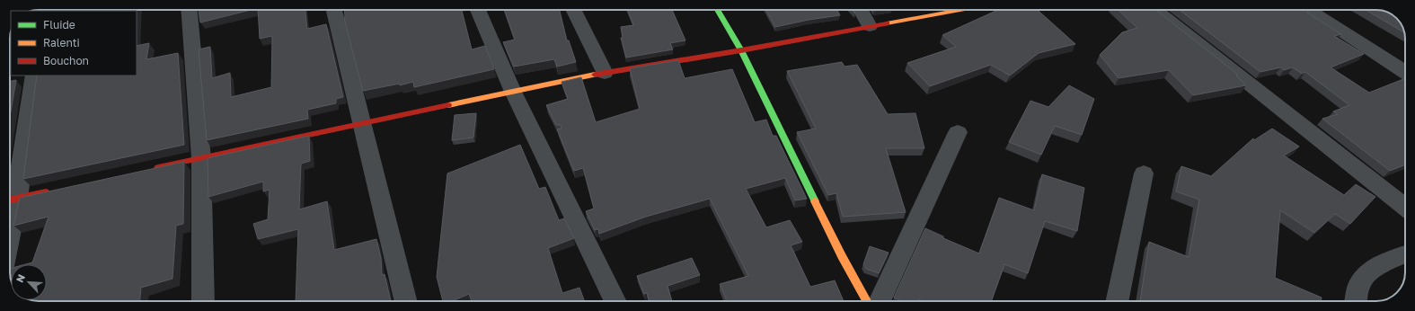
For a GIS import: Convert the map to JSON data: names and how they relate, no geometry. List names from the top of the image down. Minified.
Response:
{"legend":["Fluide","Ralenti","Bouchon"],"north":"top left"}
